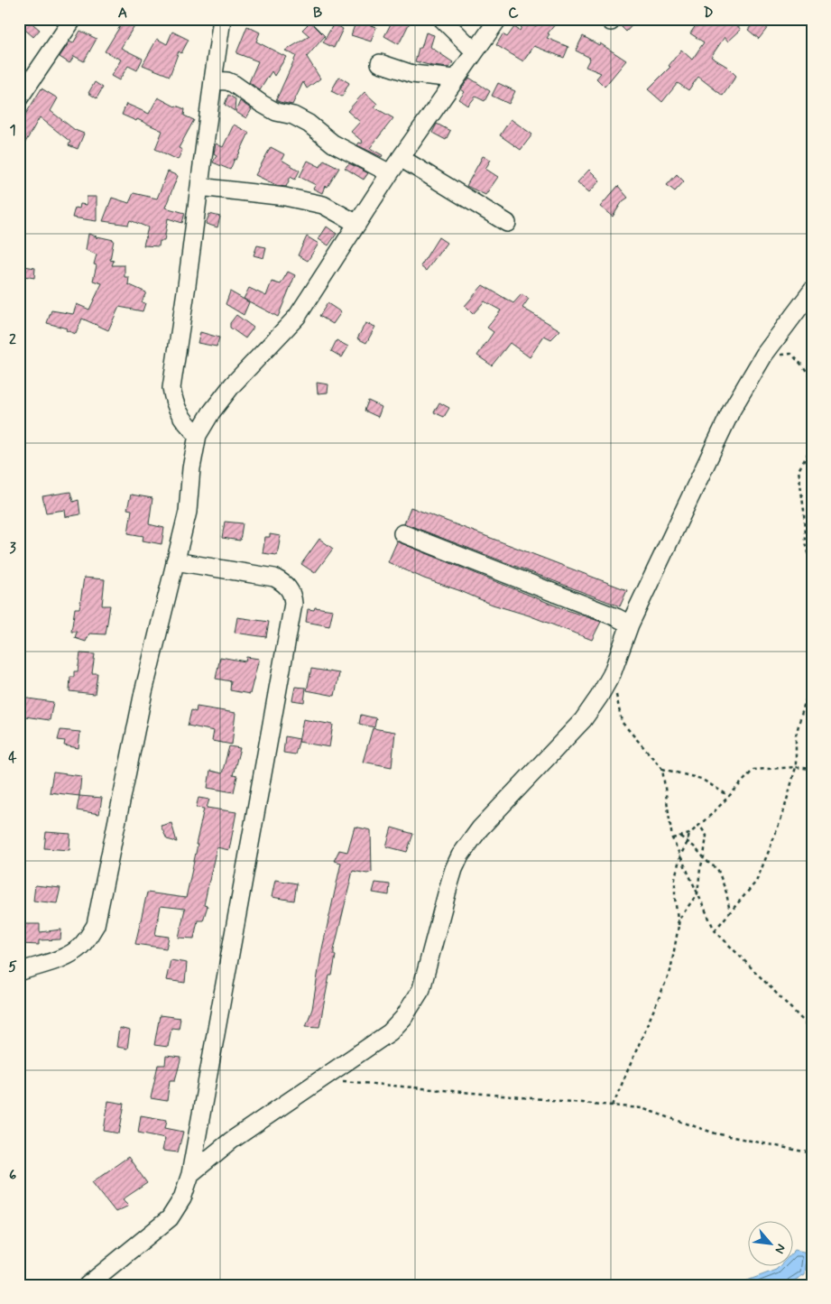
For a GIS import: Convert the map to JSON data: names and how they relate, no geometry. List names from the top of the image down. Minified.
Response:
{"north":"bottom right","grid":{"columns":["A","B","C","D"],"rows":["1","2","3","4","5","6"]}}
